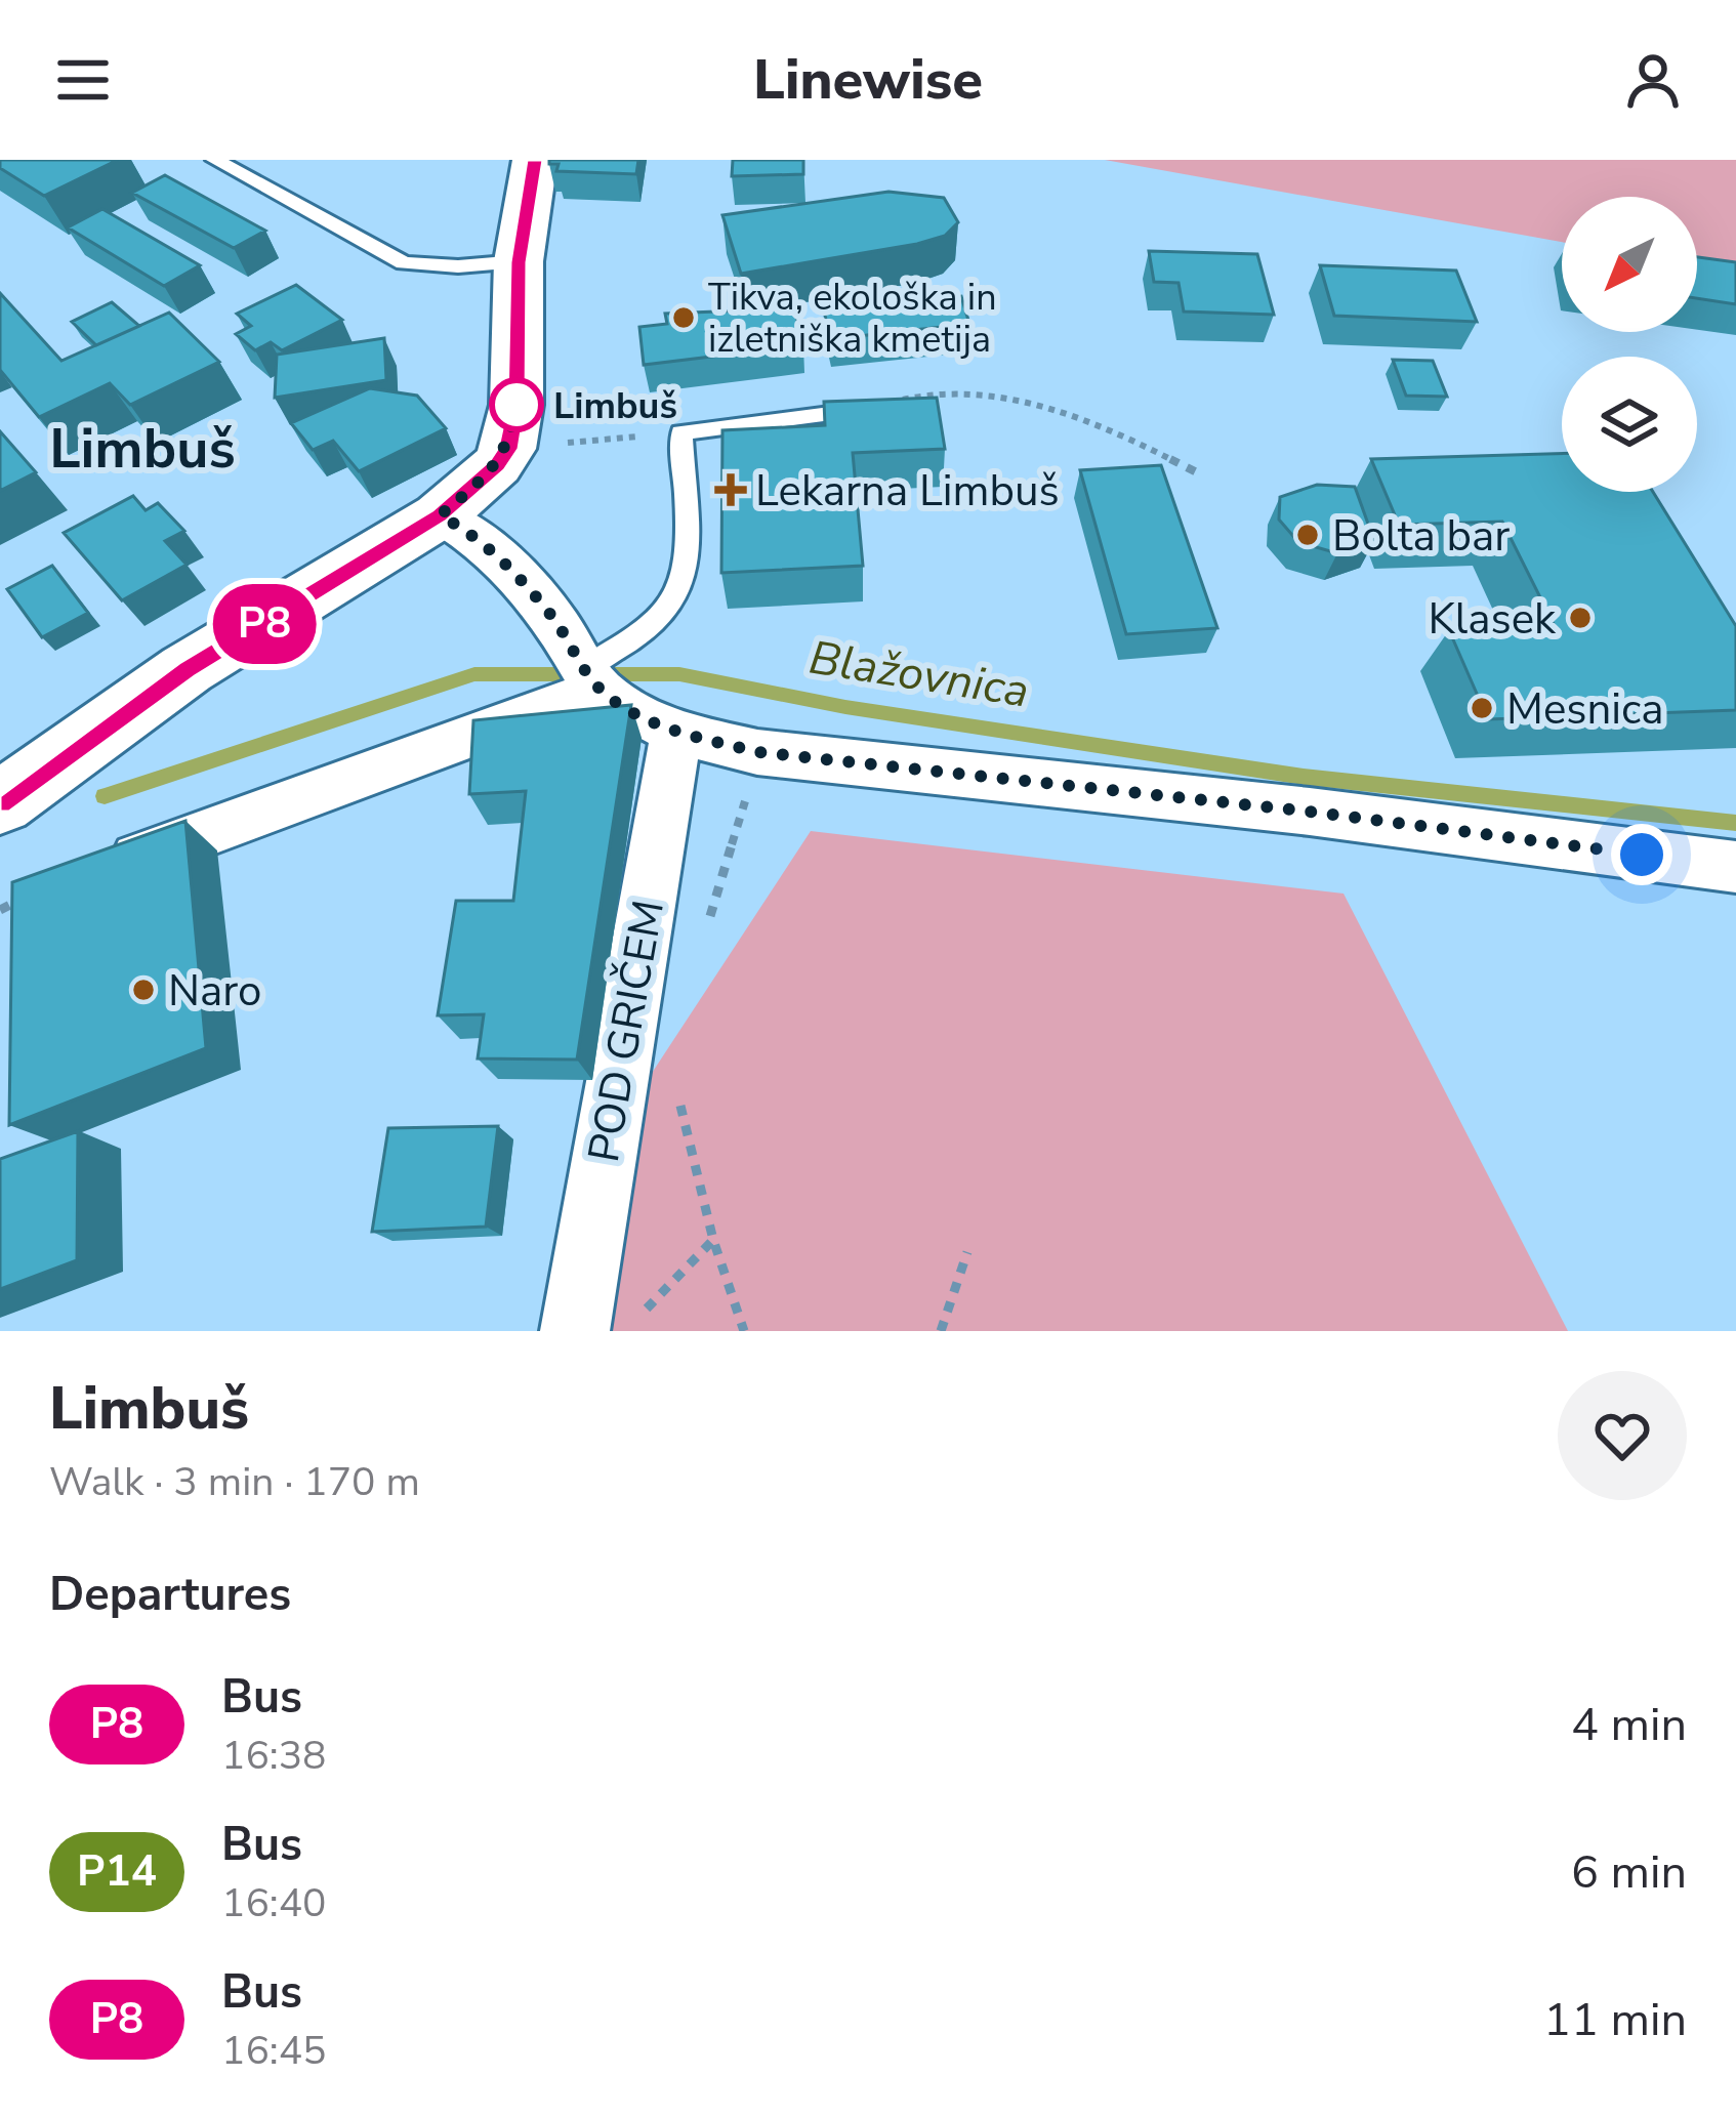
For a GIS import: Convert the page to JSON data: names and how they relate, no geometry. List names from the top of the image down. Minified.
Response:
{"streets":{"street":["POD GRIČEM"]},"districts":["Limbuš"],"water":["Blažovnica"],"places":{"other":["Tikva, ekološka in izletniška kmetija","Limbuš","Bolta bar","Klasek","Mesnica","Naro"],"health":["Lekarna Limbuš"]},"lines":["bus line P8"],"north":"bottom left","page":{"header":"Linewise","on_map":"P8","heading":[["Limbuš","Walk · 3 min · 170 m"],"Departures"],"list":[{"mark":"P8","name":"Bus","note":"16:38","value":"4 min"},{"mark":"P14","name":"Bus","note":"16:40","value":"6 min"},{"mark":"P8","name":"Bus","note":"16:45","value":"11 min"}]}}
